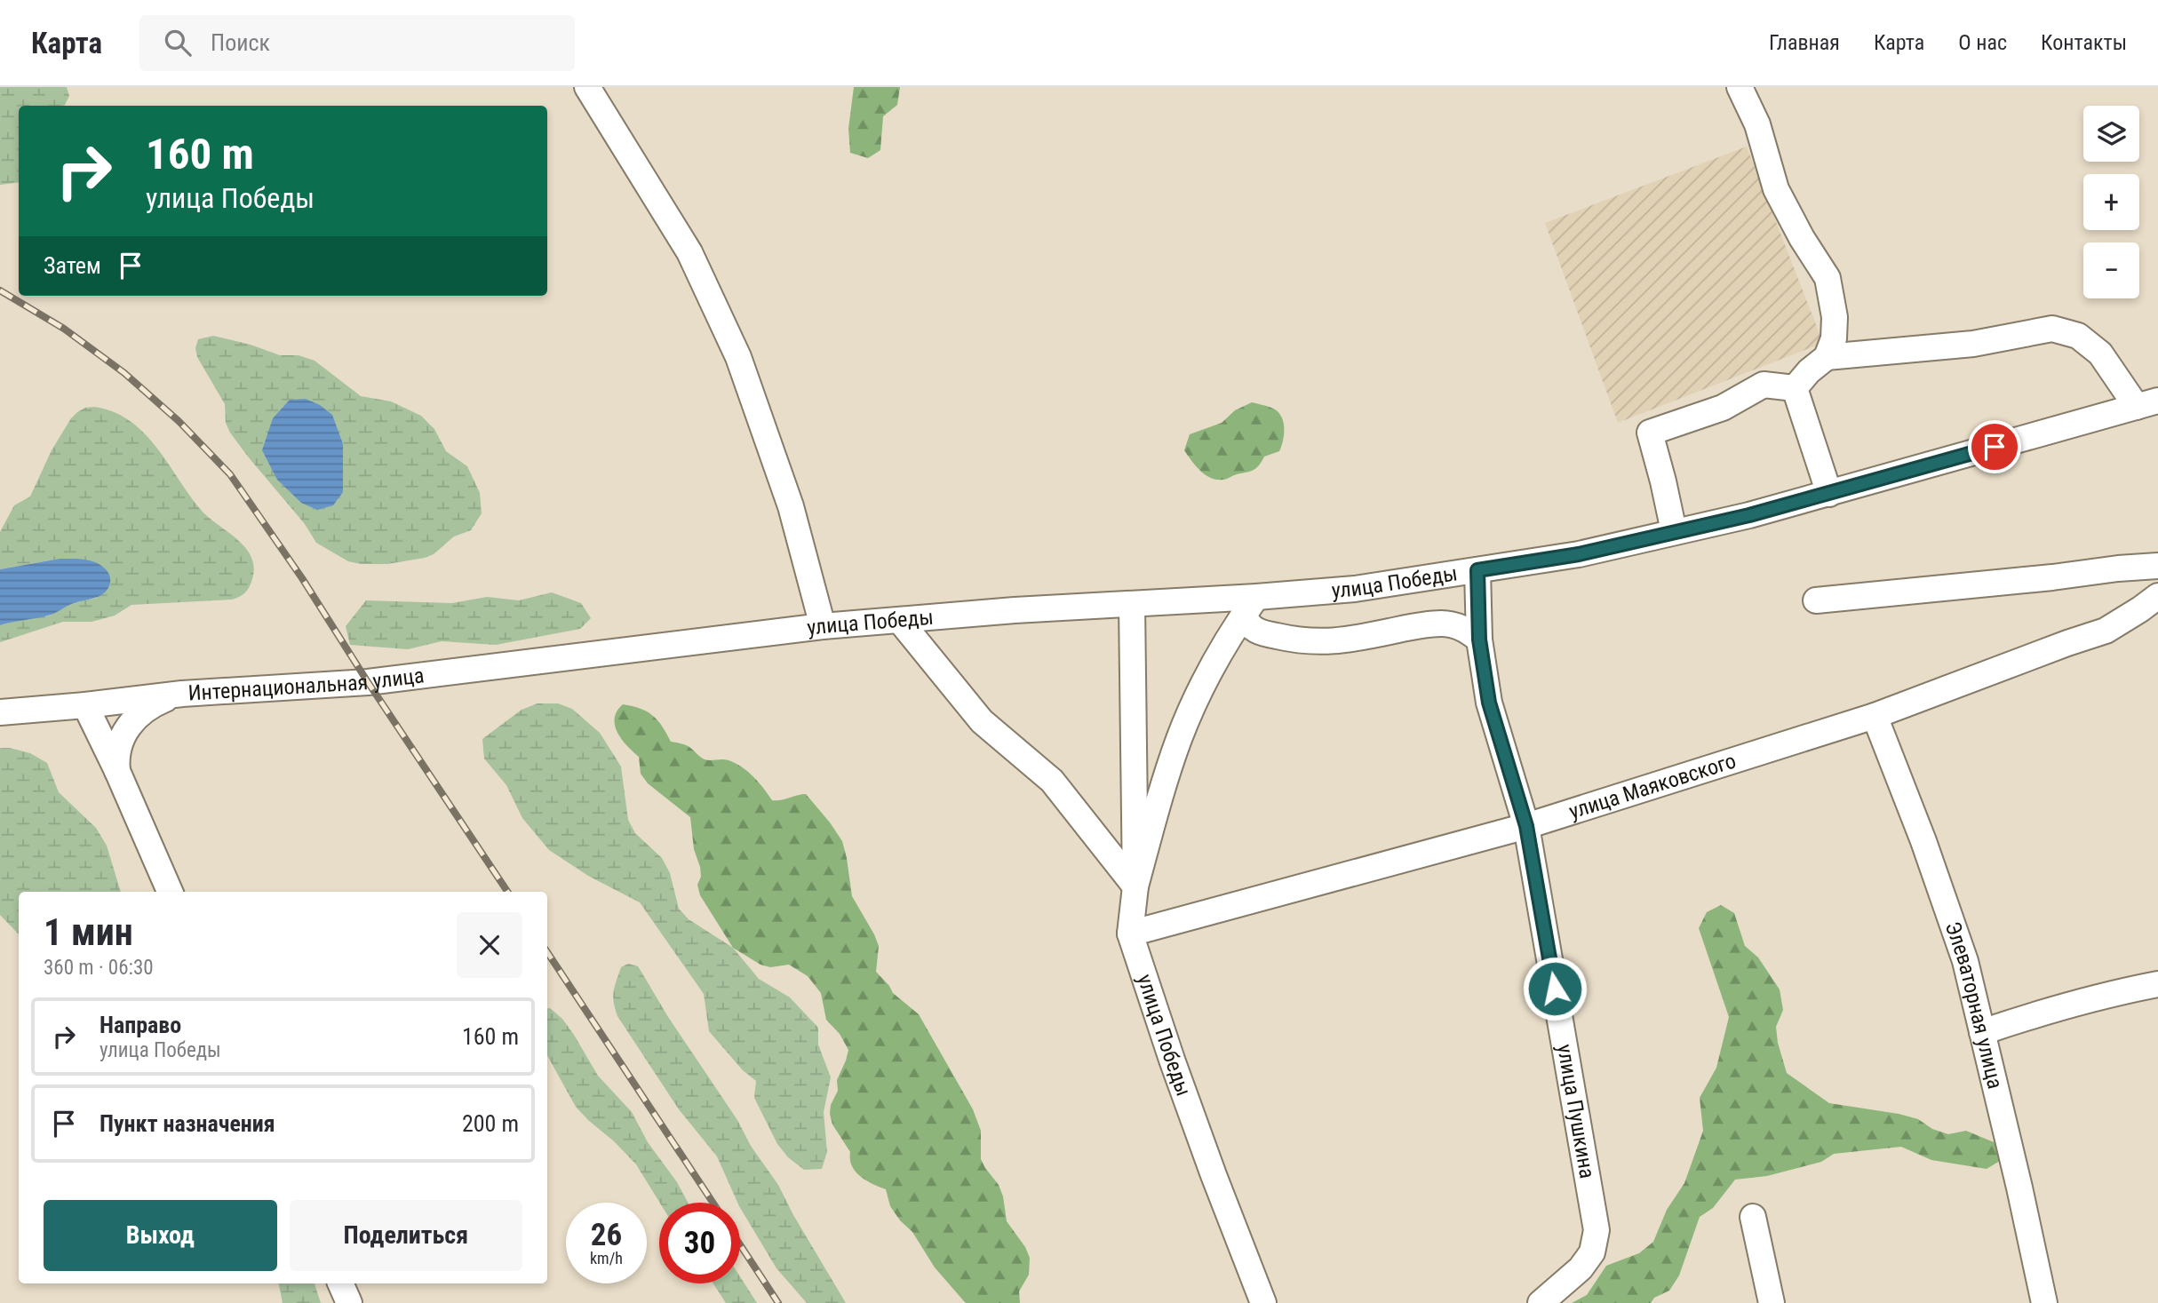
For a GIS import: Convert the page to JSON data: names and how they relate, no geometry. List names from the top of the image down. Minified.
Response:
{"streets":{"street":["улица Победы","Интернациональная улица","улица Маяковского","Элеваторная улица","улица Пушкина"]},"crossings":[["улица Победы","Интернациональная улица"],["улица Победы","улица Маяковского"],["улица Победы","улица Пушкина"],["улица Маяковского","Элеваторная улица"],["улица Маяковского","улица Пушкина"]],"page":{"header":"Карта","search":"Поиск","nav":["Главная","Карта","О нас","Контакты"],"map_buttons":["+","−"],"turn":["160 m","улица Победы"],"then":"Затем","heading":["1 мин","360 m · 06:30"],"list":[{"name":"Направо","note":"улица Победы","value":"160 m"},{"name":"Пункт назначения","value":"200 m"}],"buttons":["Выход","Поделиться"],"speed":"26 km/h","limit":"30"}}
